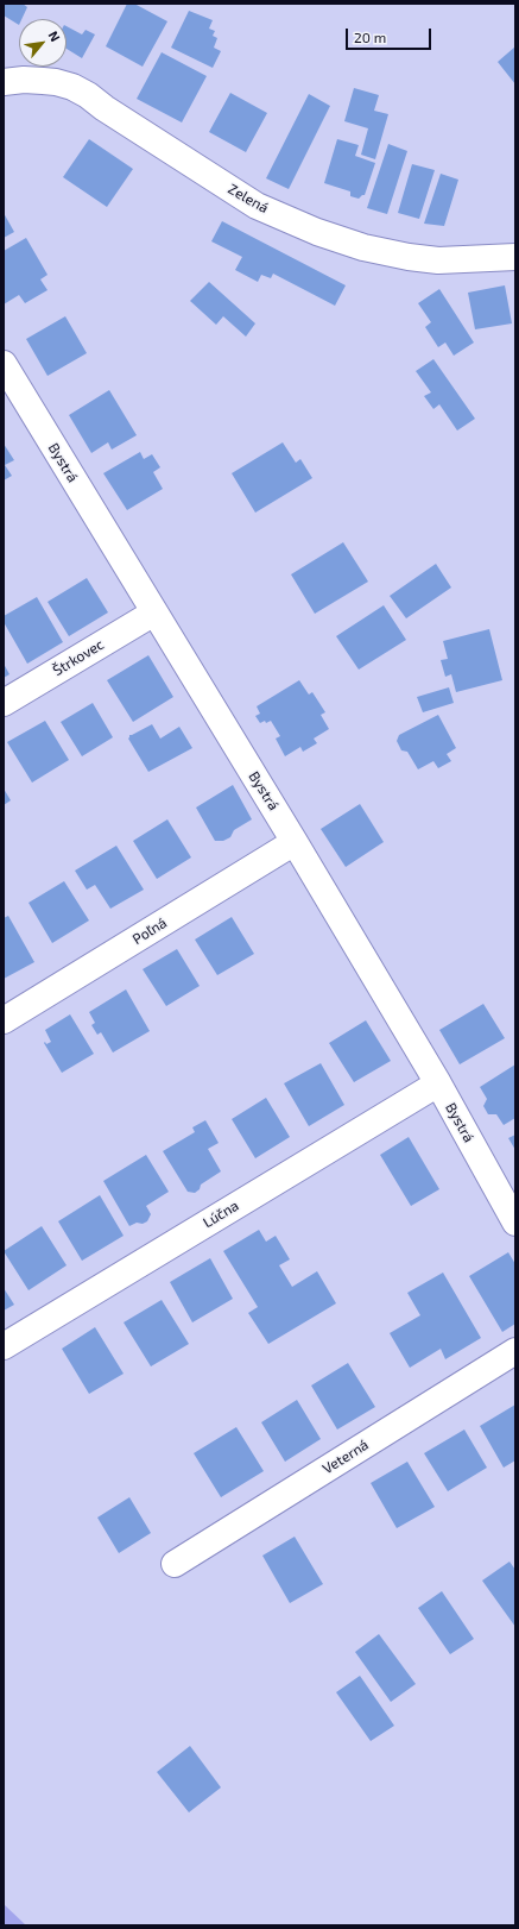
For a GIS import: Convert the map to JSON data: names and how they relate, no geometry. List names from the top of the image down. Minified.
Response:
{"streets":{"street":["Zelená","Bystrá","Štrkovec","Poľná","Lúčna","Veterná"]},"crossings":[["Bystrá","Štrkovec"],["Bystrá","Poľná"],["Bystrá","Lúčna"]],"scale_bar":"20 m","north":"top right"}
